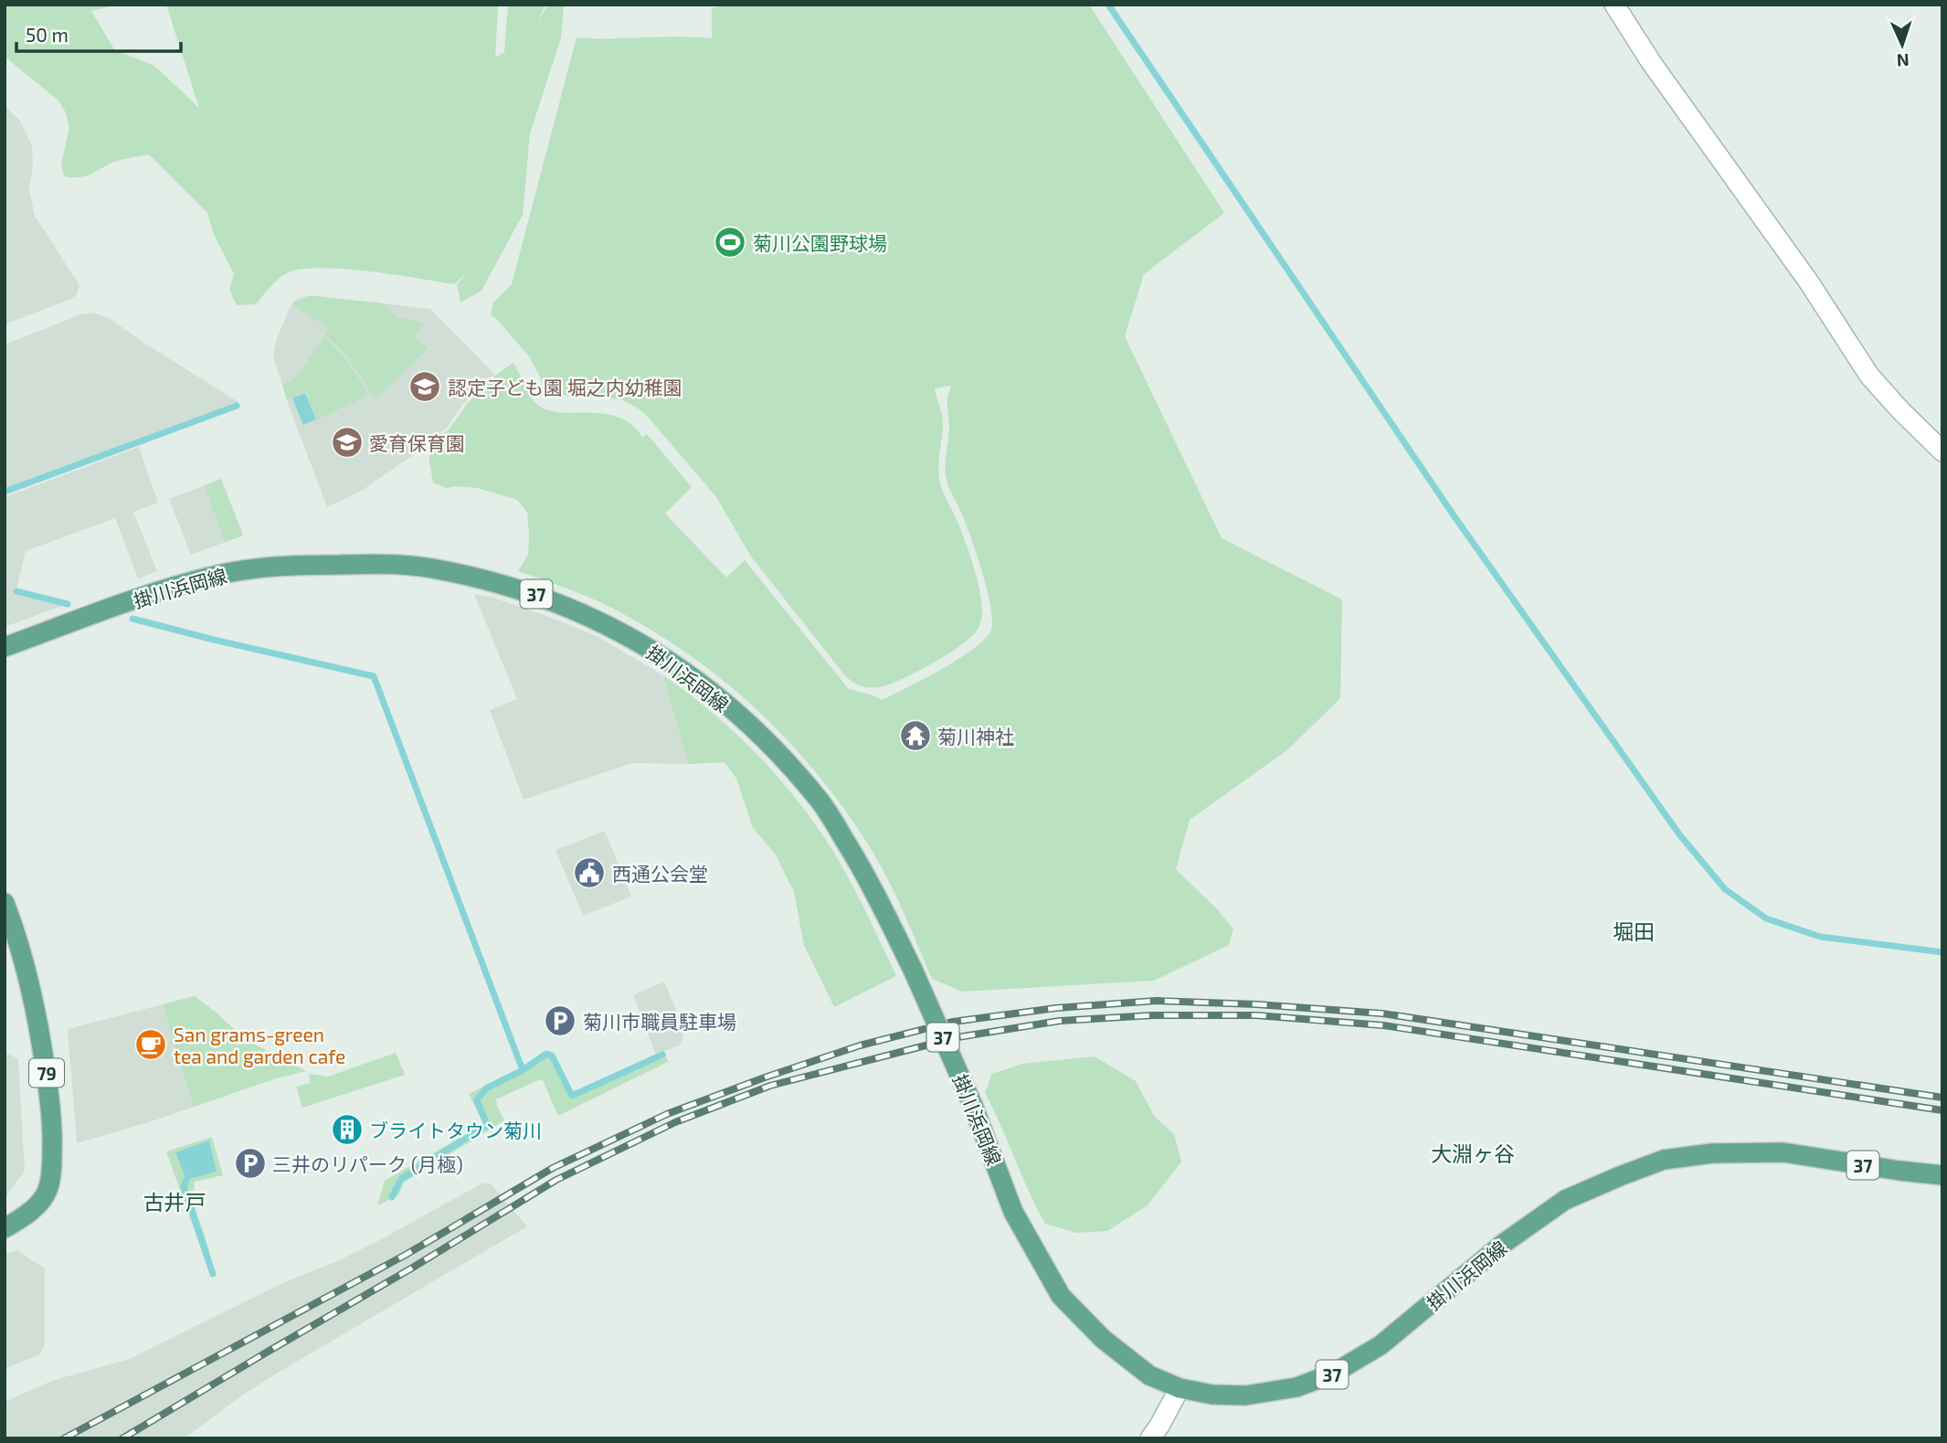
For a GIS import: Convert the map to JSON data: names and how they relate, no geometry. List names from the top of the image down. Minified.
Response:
{"streets":{"main road":["掛川浜岡線","37","79"]},"districts":["堀田","大淵ヶ谷","古井戸"],"places":{"sports":["菊川公園野球場"],"school or university":["認定子ども園 堀之内幼稚園","愛育保育園"],"temple":["菊川神社"],"public building":["西通公会堂"],"parking":["菊川市職員駐車場","三井のリパーク (月極)"],"cafe":["San grams-green tea and garden cafe"],"building":["ブライトタウン菊川"]},"scale_bar":"50 m","north":"bottom"}
